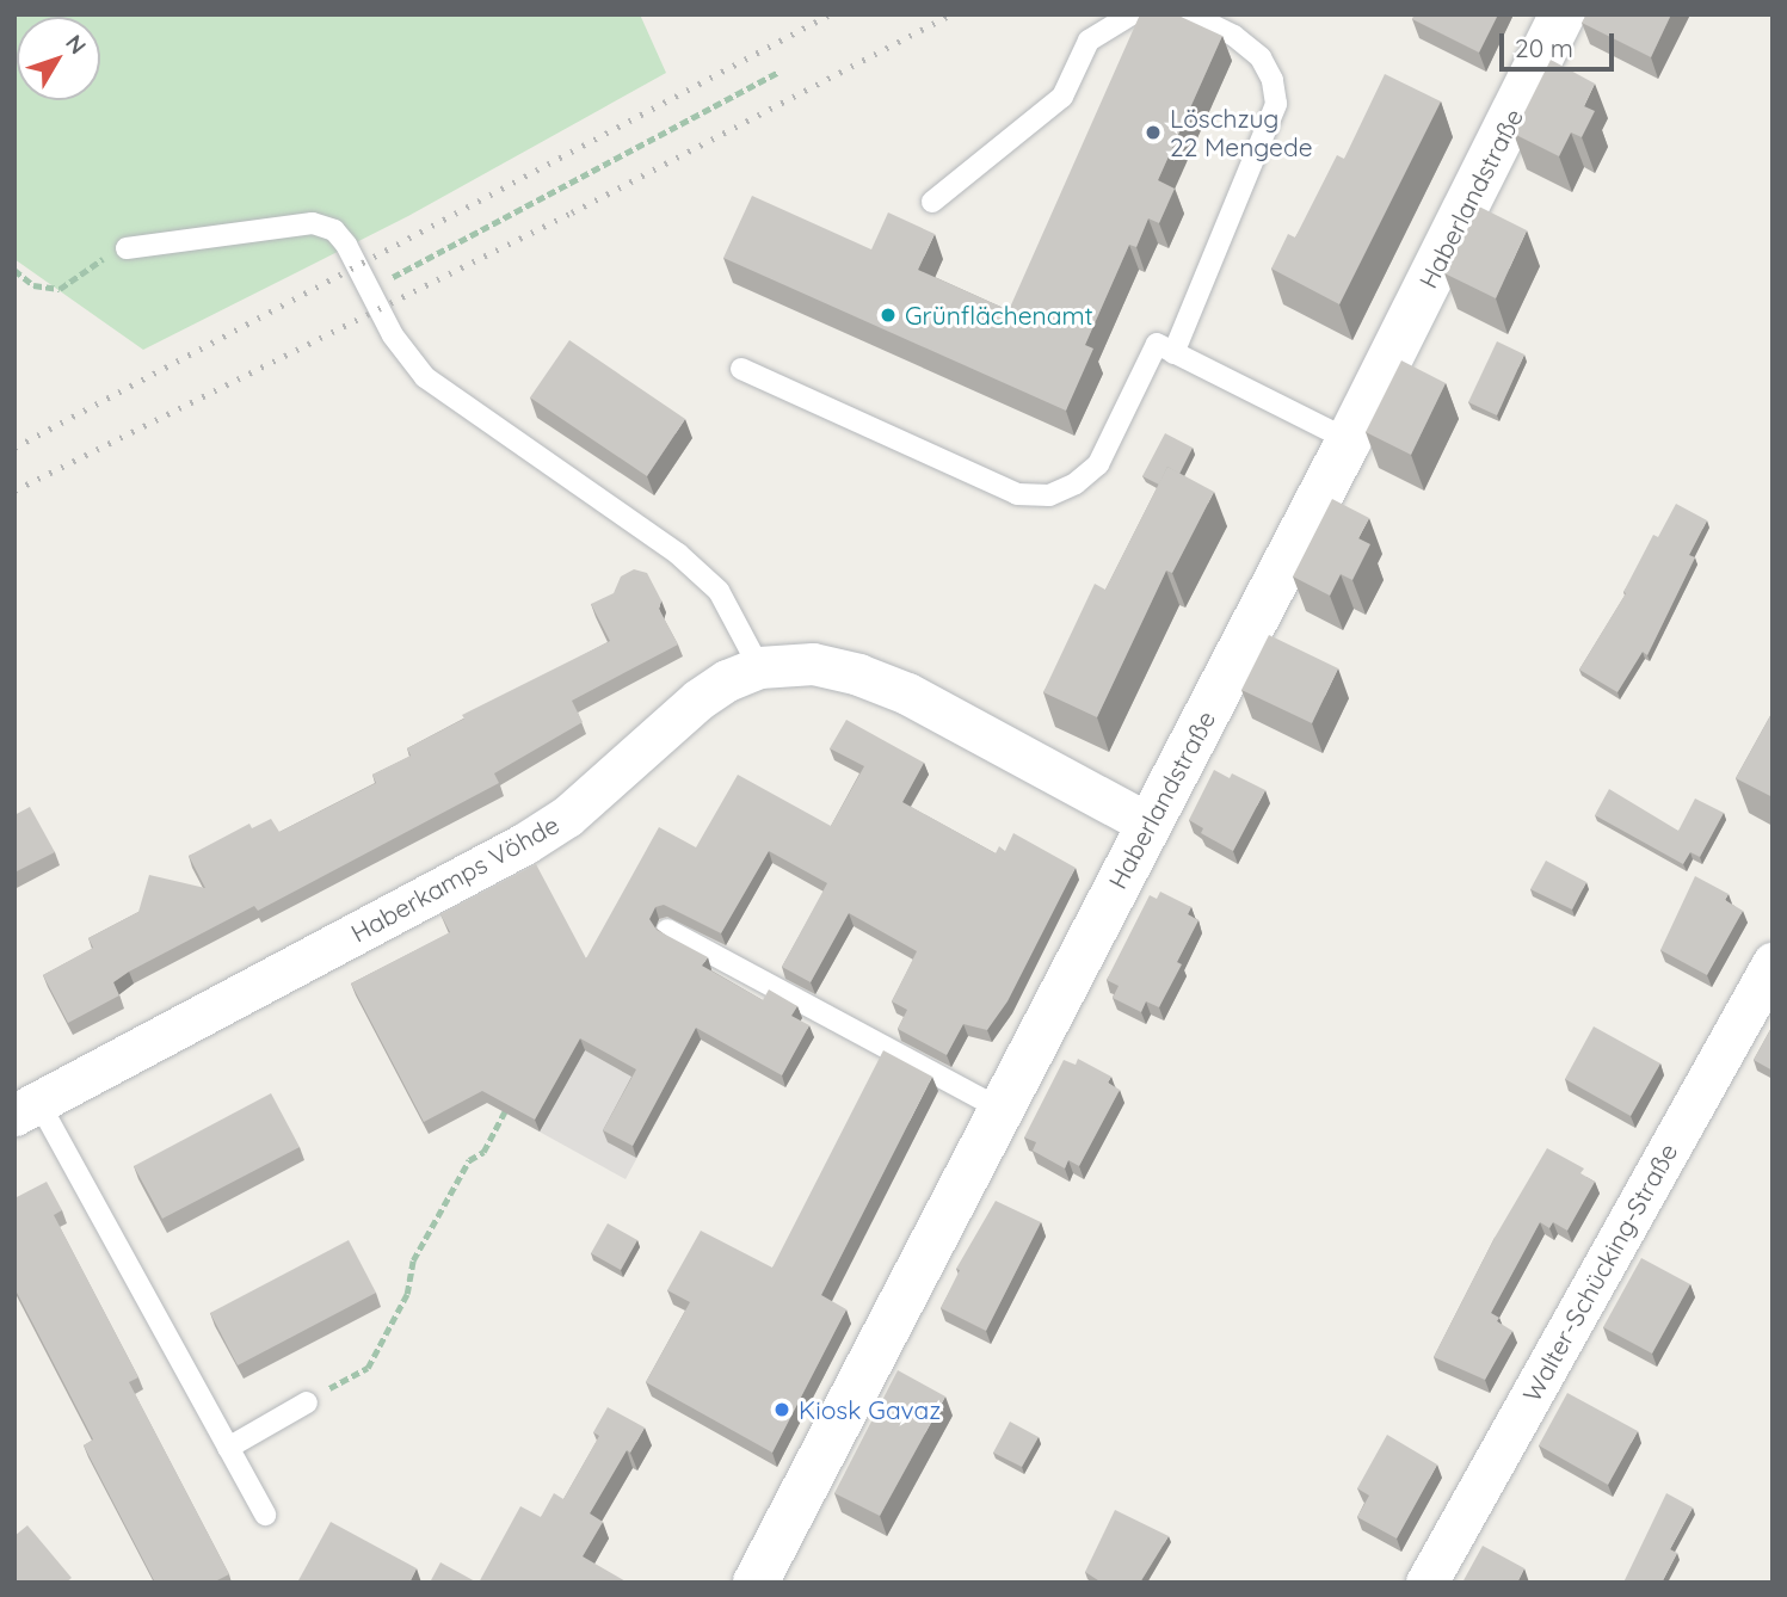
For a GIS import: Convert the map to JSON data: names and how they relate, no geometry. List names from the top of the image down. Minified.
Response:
{"streets":{"street":["Haberlandstraße","Haberkamps Vöhde","Walter-Schücking-Straße"]},"crossings":[["Haberlandstraße","Haberkamps Vöhde"]],"places":["Löschzug 22 Mengede","Grünflächenamt","Kiosk Gavaz"],"scale_bar":"20 m","north":"top right"}
